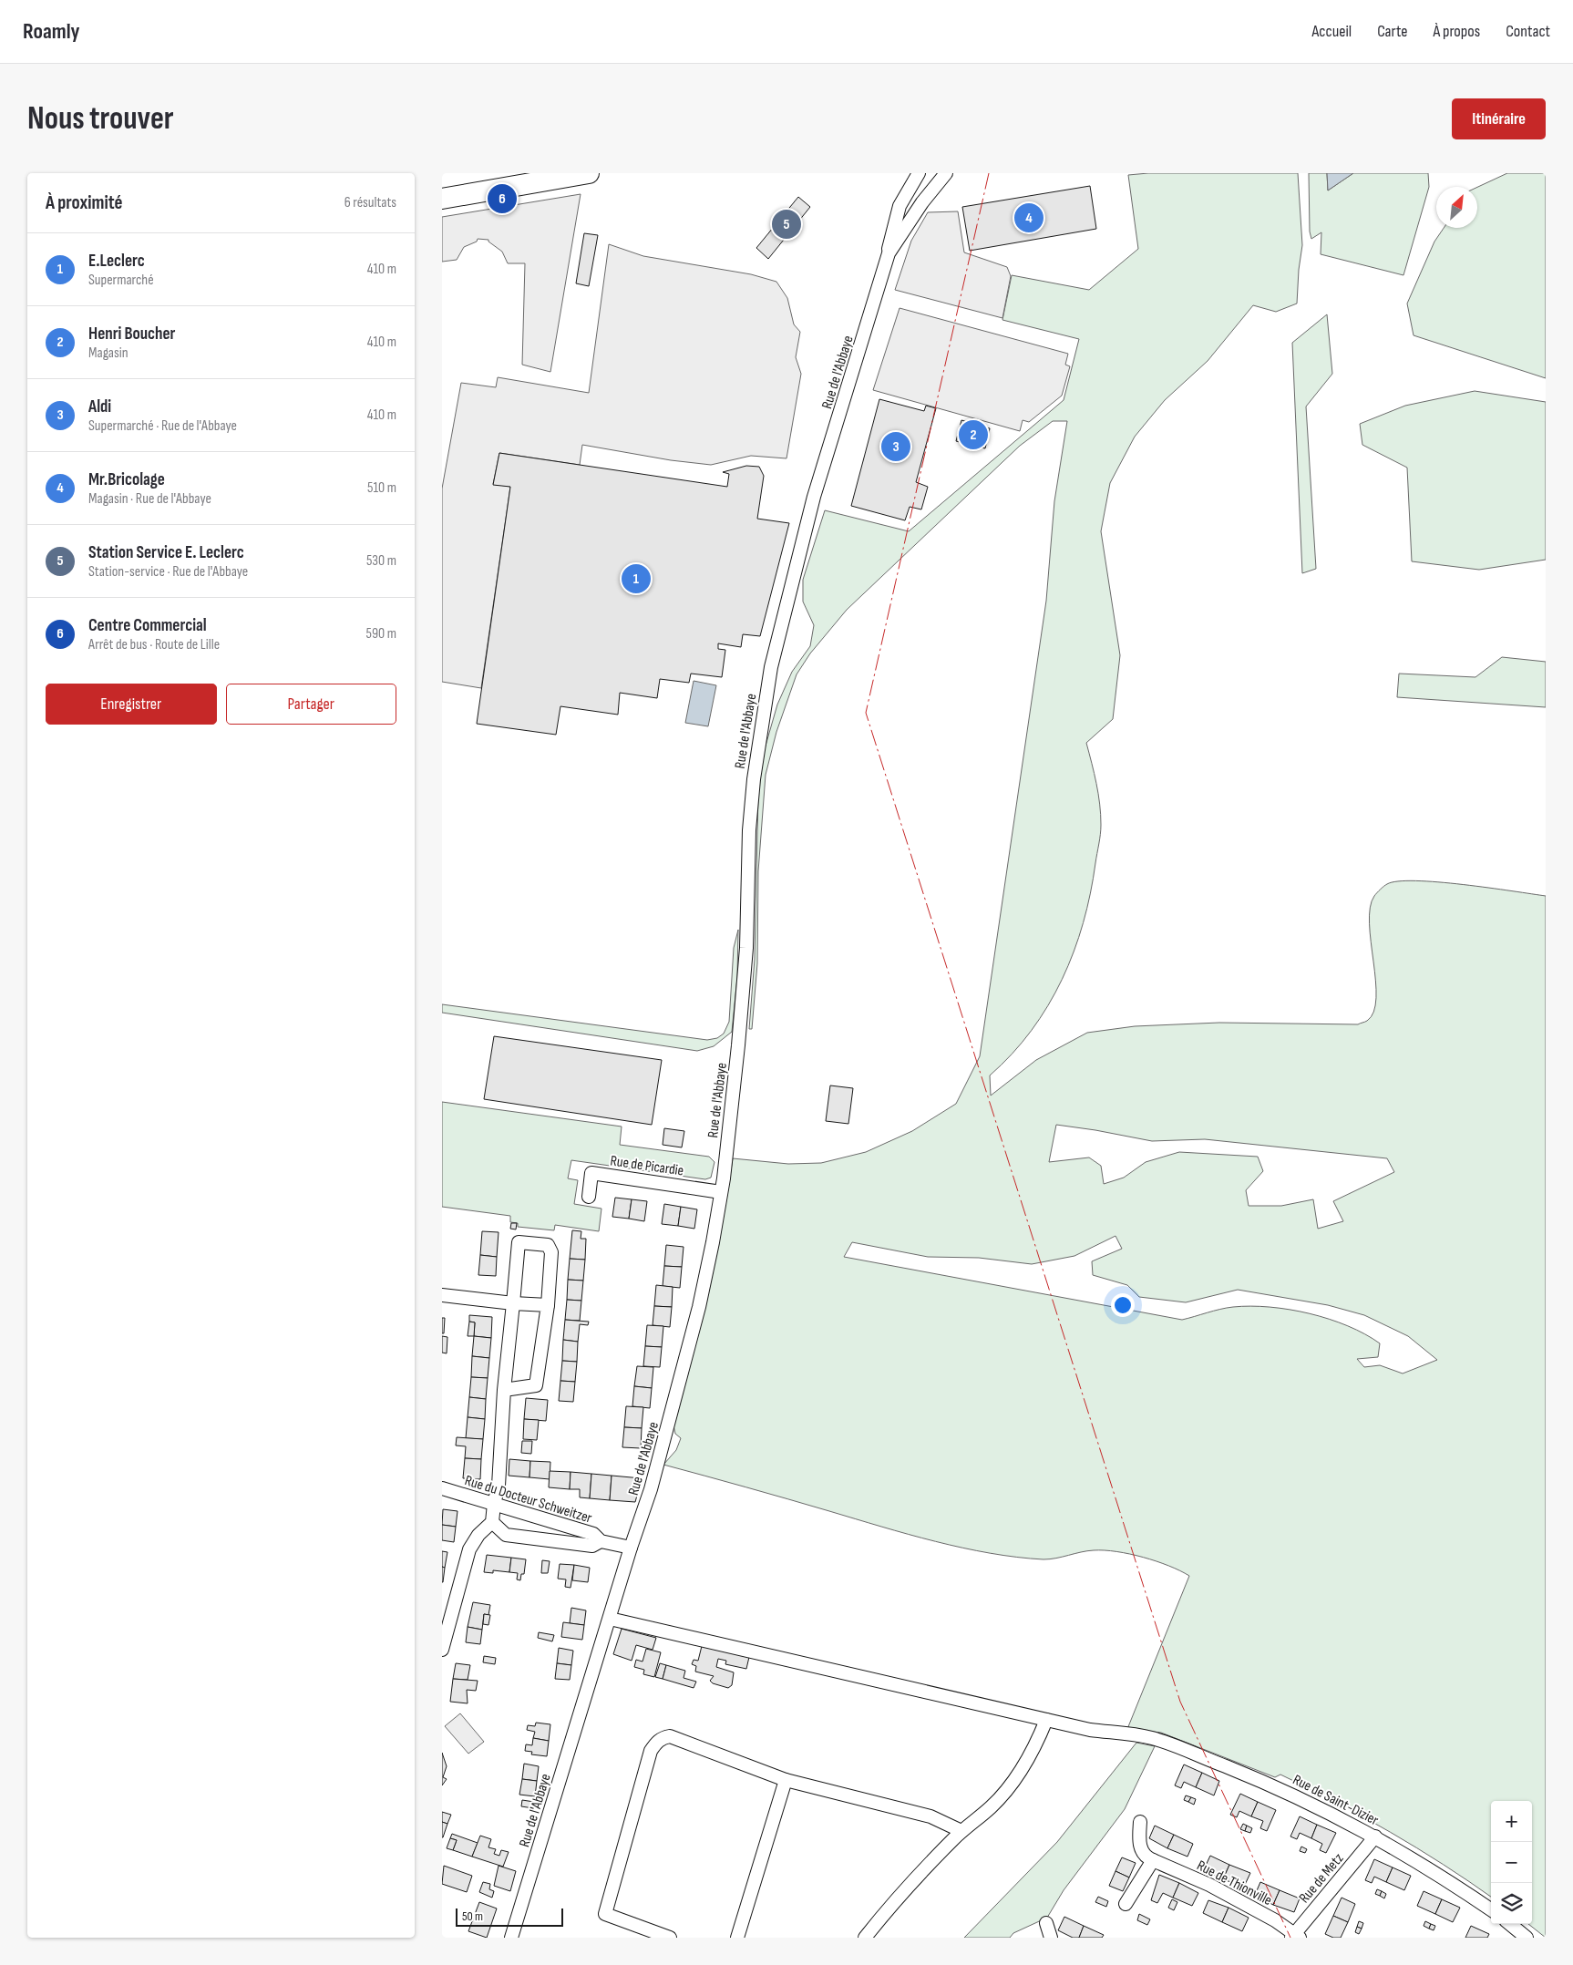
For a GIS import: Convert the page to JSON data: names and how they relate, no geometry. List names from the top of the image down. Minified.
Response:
{"streets":{"street":["Rue de l'Abbaye","Rue de Picardie","Rue du Docteur Schweitzer","Rue de Saint-Dizier","Rue de Metz","Rue de Thionville"]},"crossings":[["Rue de l'Abbaye","Rue de Picardie"],["Rue de l'Abbaye","Rue du Docteur Schweitzer"],["Rue de l'Abbaye","Rue de Saint-Dizier"],["Rue de Saint-Dizier","Rue de Metz"],["Rue de Metz","Rue de Thionville"]],"scale_bar":"50 m","north":"top right","page":{"header":"Roamly","nav":["Accueil","Carte","À propos","Contact"],"buttons":["Itinéraire",["Enregistrer","Partager"]],"title":"Nous trouver","heading":["À proximité","6 résultats"],"pins":["6","4","5","2","3","1"],"list":[{"mark":"1","name":"E.Leclerc","note":"Supermarché","value":"410 m"},{"mark":"2","name":"Henri Boucher","note":"Magasin","value":"410 m"},{"mark":"3","name":"Aldi","note":"Supermarché · Rue de l'Abbaye","value":"410 m"},{"mark":"4","name":"Mr.Bricolage","note":"Magasin · Rue de l'Abbaye","value":"510 m"},{"mark":"5","name":"Station Service E. Leclerc","note":"Station-service · Rue de l'Abbaye","value":"530 m"},{"mark":"6","name":"Centre Commercial","note":"Arrêt de bus · Route de Lille","value":"590 m"}],"map_buttons":["+","−"],"scale":"50 m"}}
